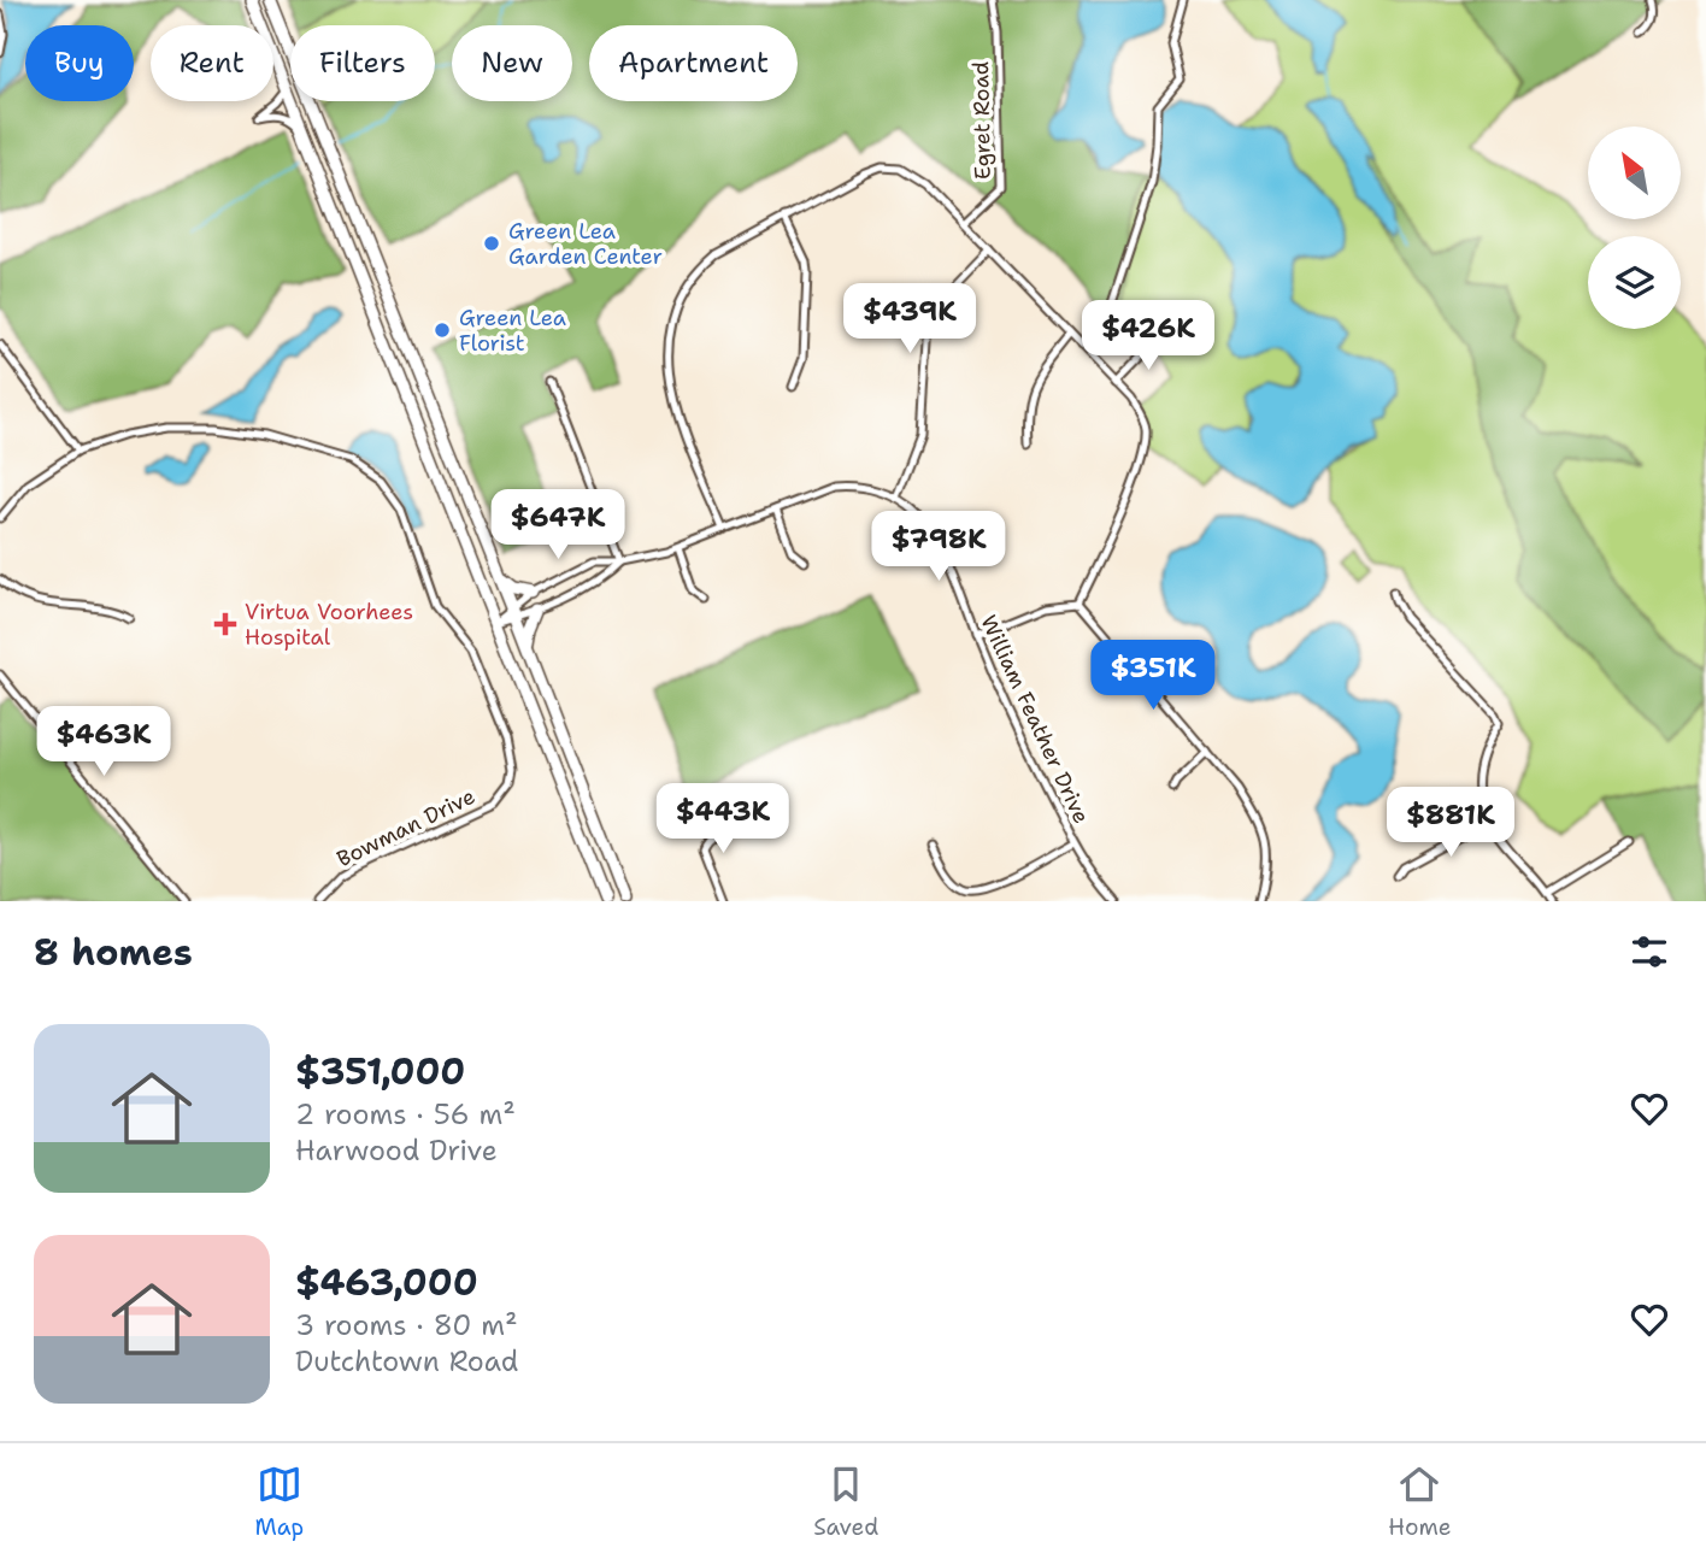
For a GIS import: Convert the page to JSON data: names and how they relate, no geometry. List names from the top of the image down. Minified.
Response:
{"streets":{"street":["Egret Road","William Feather Drive","Bowman Drive"]},"places":{"other":["Green Lea Garden Center","Green Lea Florist"],"health":["Virtua Voorhees Hospital"]},"north":"top left","page":{"chip":["Buy","Rent","Filters","New","Apartment"],"price":["$439K","$426K","$647K","$798K","$351K","$463K","$443K","$881K"],"heading":"8 homes","list":[{"name":"$351,000","note":"2 rooms · 56 m² · Harwood Drive"},{"name":"$463,000","note":"3 rooms · 80 m² · Dutchtown Road"}],"tabs":["Map","Saved","Home"]}}
